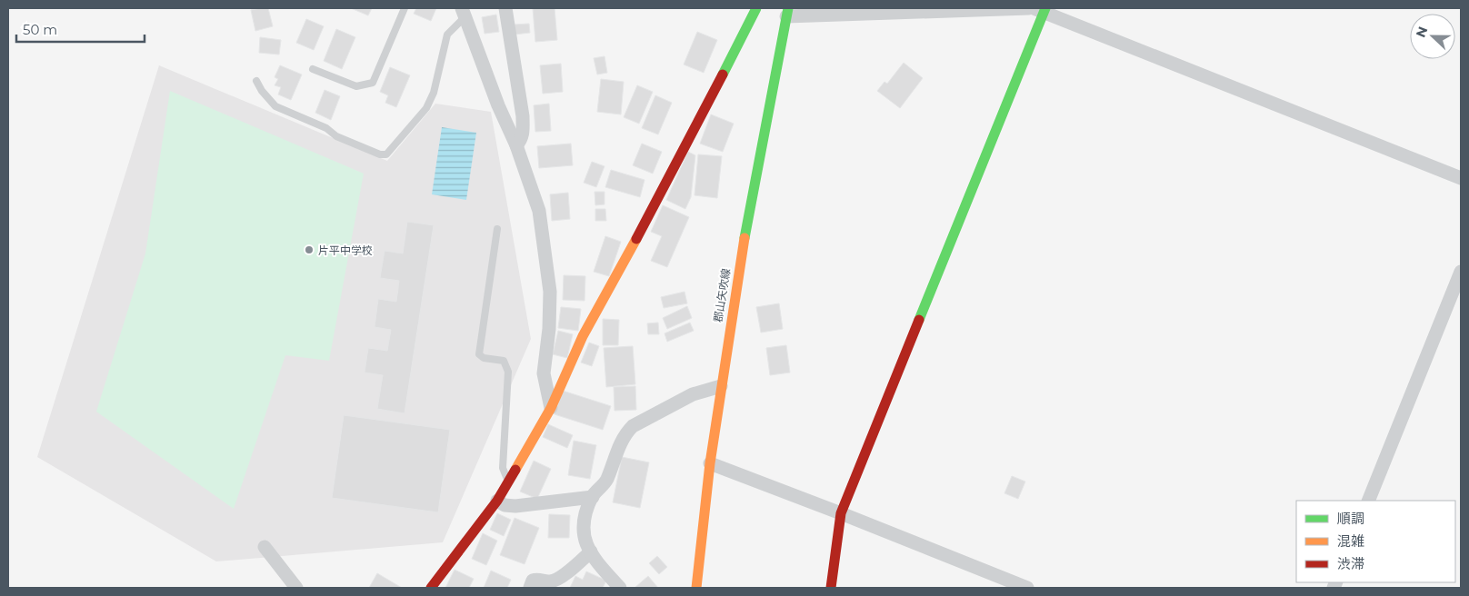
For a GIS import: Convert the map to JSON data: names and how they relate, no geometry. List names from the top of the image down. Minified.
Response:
{"streets":{"street":["郡山矢吹線"]},"places":["片平中学校"],"legend":["順調","混雑","渋滞"],"scale_bar":"50 m","north":"left"}
